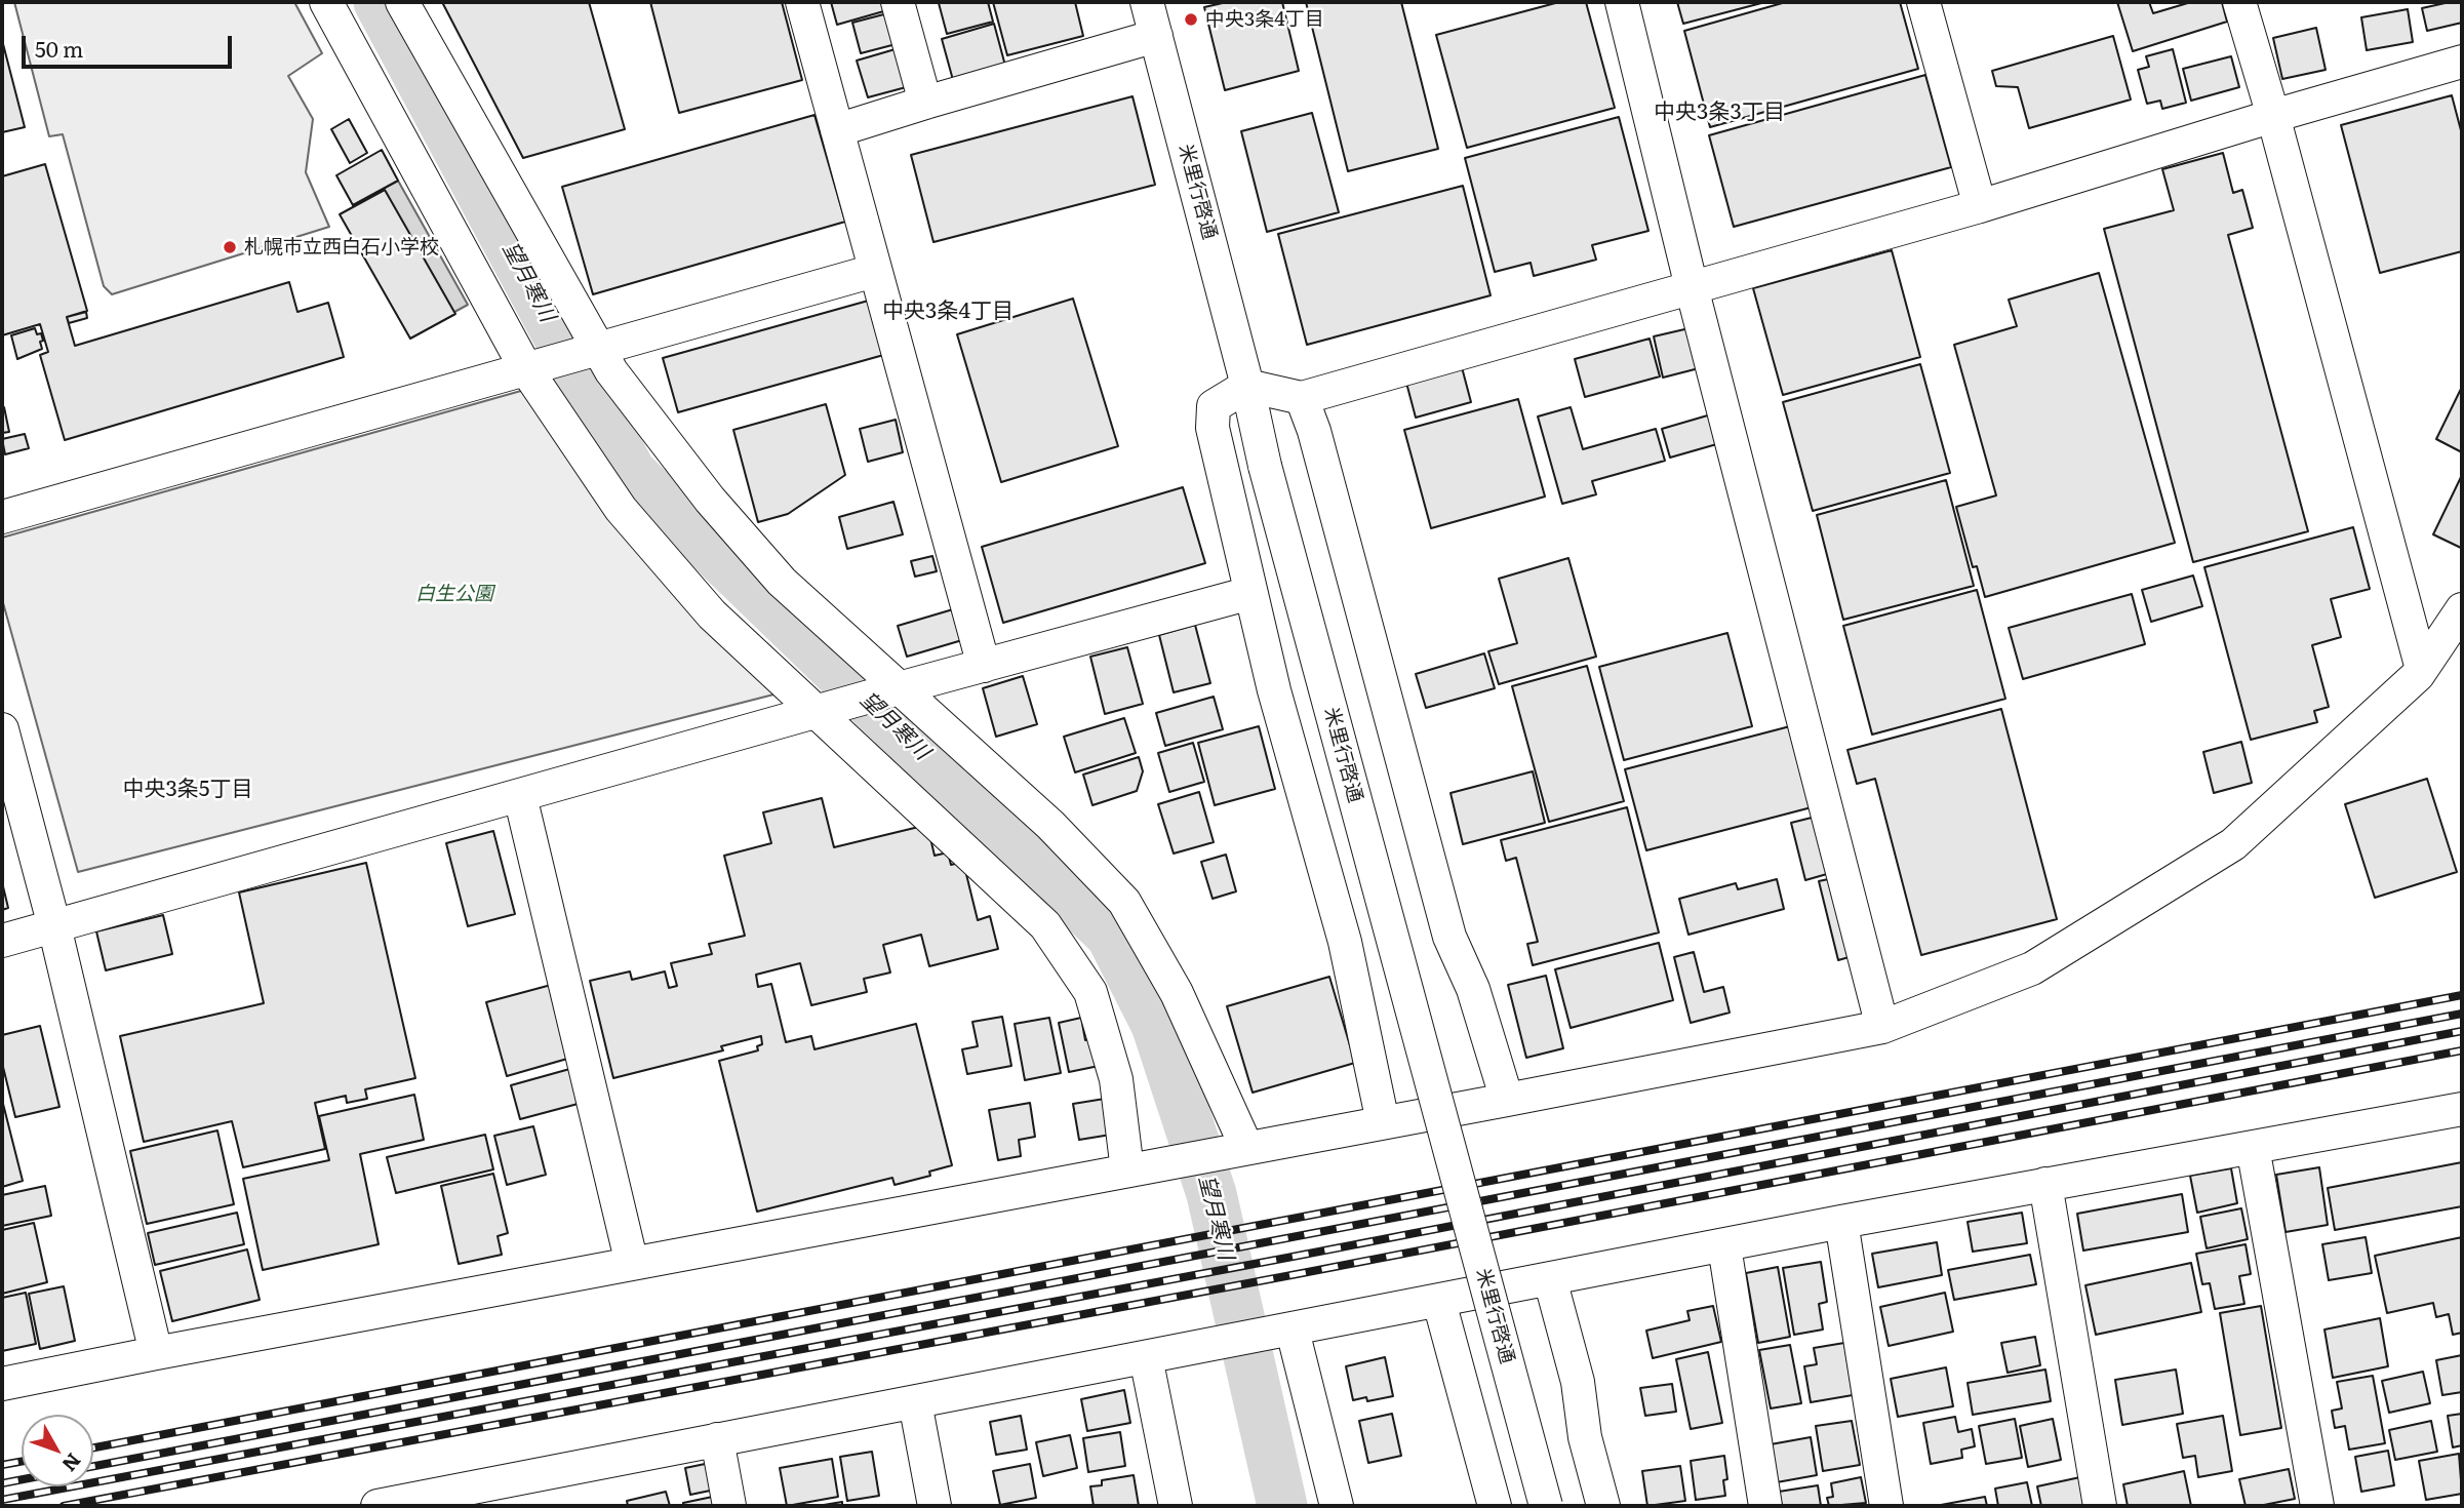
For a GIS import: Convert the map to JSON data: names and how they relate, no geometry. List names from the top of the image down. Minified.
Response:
{"streets":{"street":["米里行啓通"]},"districts":["中央3条3丁目","中央3条4丁目","中央3条5丁目"],"water":["望月寒川"],"parks":["白生公園"],"places":["中央3条4丁目","札幌市立西白石小学校"],"scale_bar":"50 m","north":"bottom right"}
